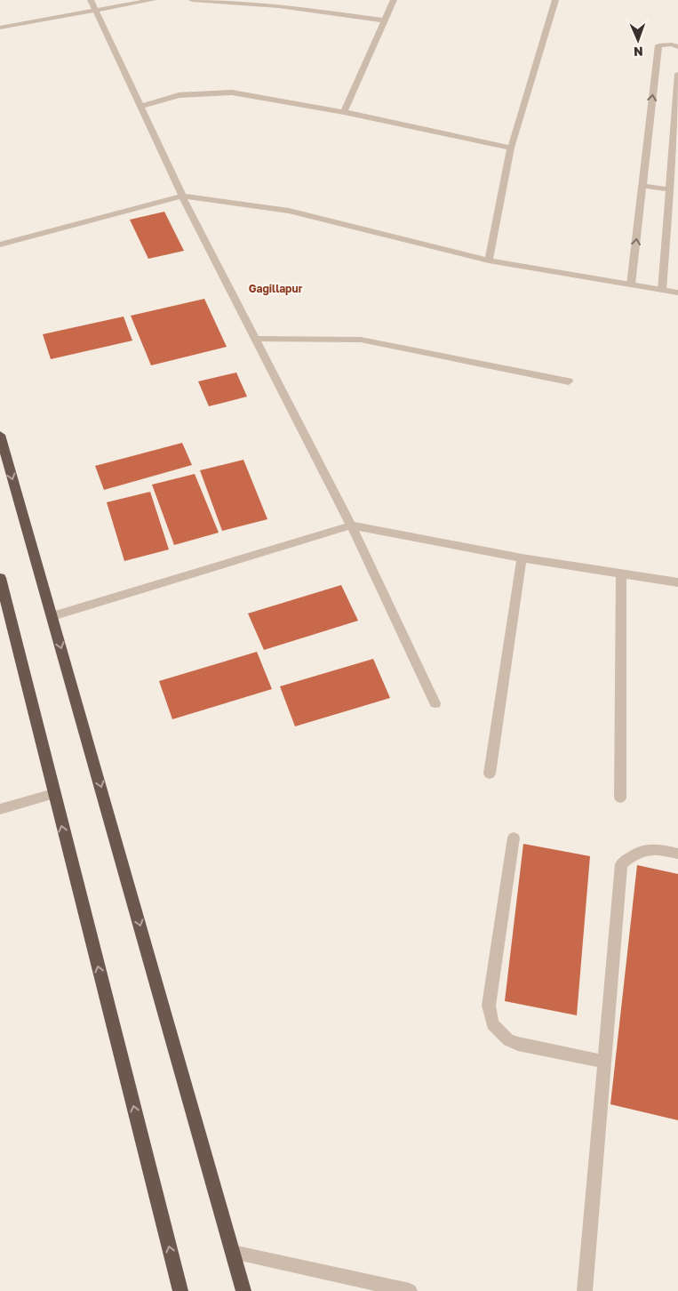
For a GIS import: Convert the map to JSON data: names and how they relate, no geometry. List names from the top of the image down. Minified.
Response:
{"districts":["Gagillapur"],"north":"bottom"}
